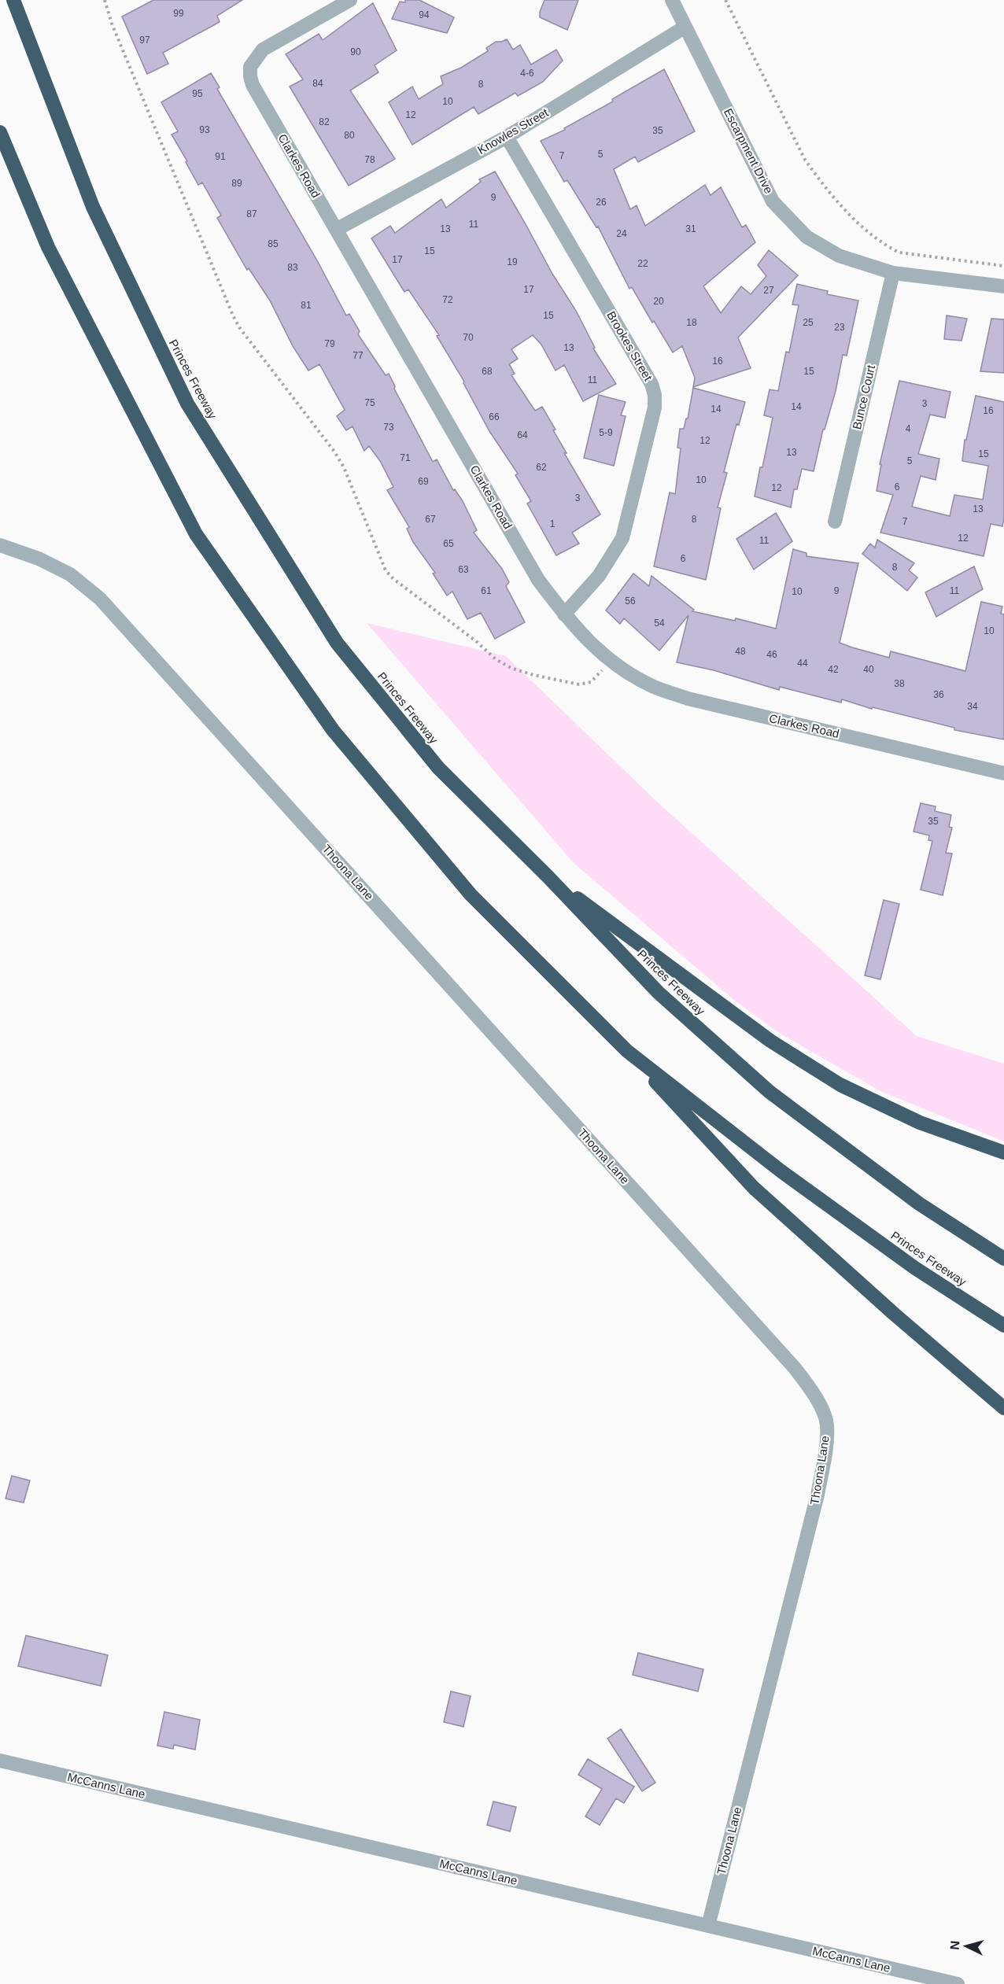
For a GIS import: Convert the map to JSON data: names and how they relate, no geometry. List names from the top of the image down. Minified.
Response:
{"streets":{"highway":["Princes Freeway"],"street":["Knowles Street","Escarpment Drive","Clarkes Road","Brookes Street","Bunce Court","Thoona Lane","McCanns Lane"]},"crossings":[["Knowles Street","Escarpment Drive"],["Knowles Street","Clarkes Road"],["Knowles Street","Brookes Street"],["Escarpment Drive","Bunce Court"],["Clarkes Road","Brookes Street"],["Thoona Lane","McCanns Lane"]],"house_numbers":["99","94","97","90","4-6","84","8","95","10","12","82","93","35","80","5","7","91","78","89","9","26","87","11","13","31","24","85","15","17","19","22","83","17","27","72","20","81","15","18","25","23","70","79","13","77","16","68","15","11","75","3","14","14","16","66","73","4","5-9","64","12","13","15","71","5","62","10","69","6","12","3","13","67","8","7","1","12","11","65","6","8","63","61","9","11","10","56","54","10","48","46","44","42","40","38","36","34","35"],"north":"left"}
